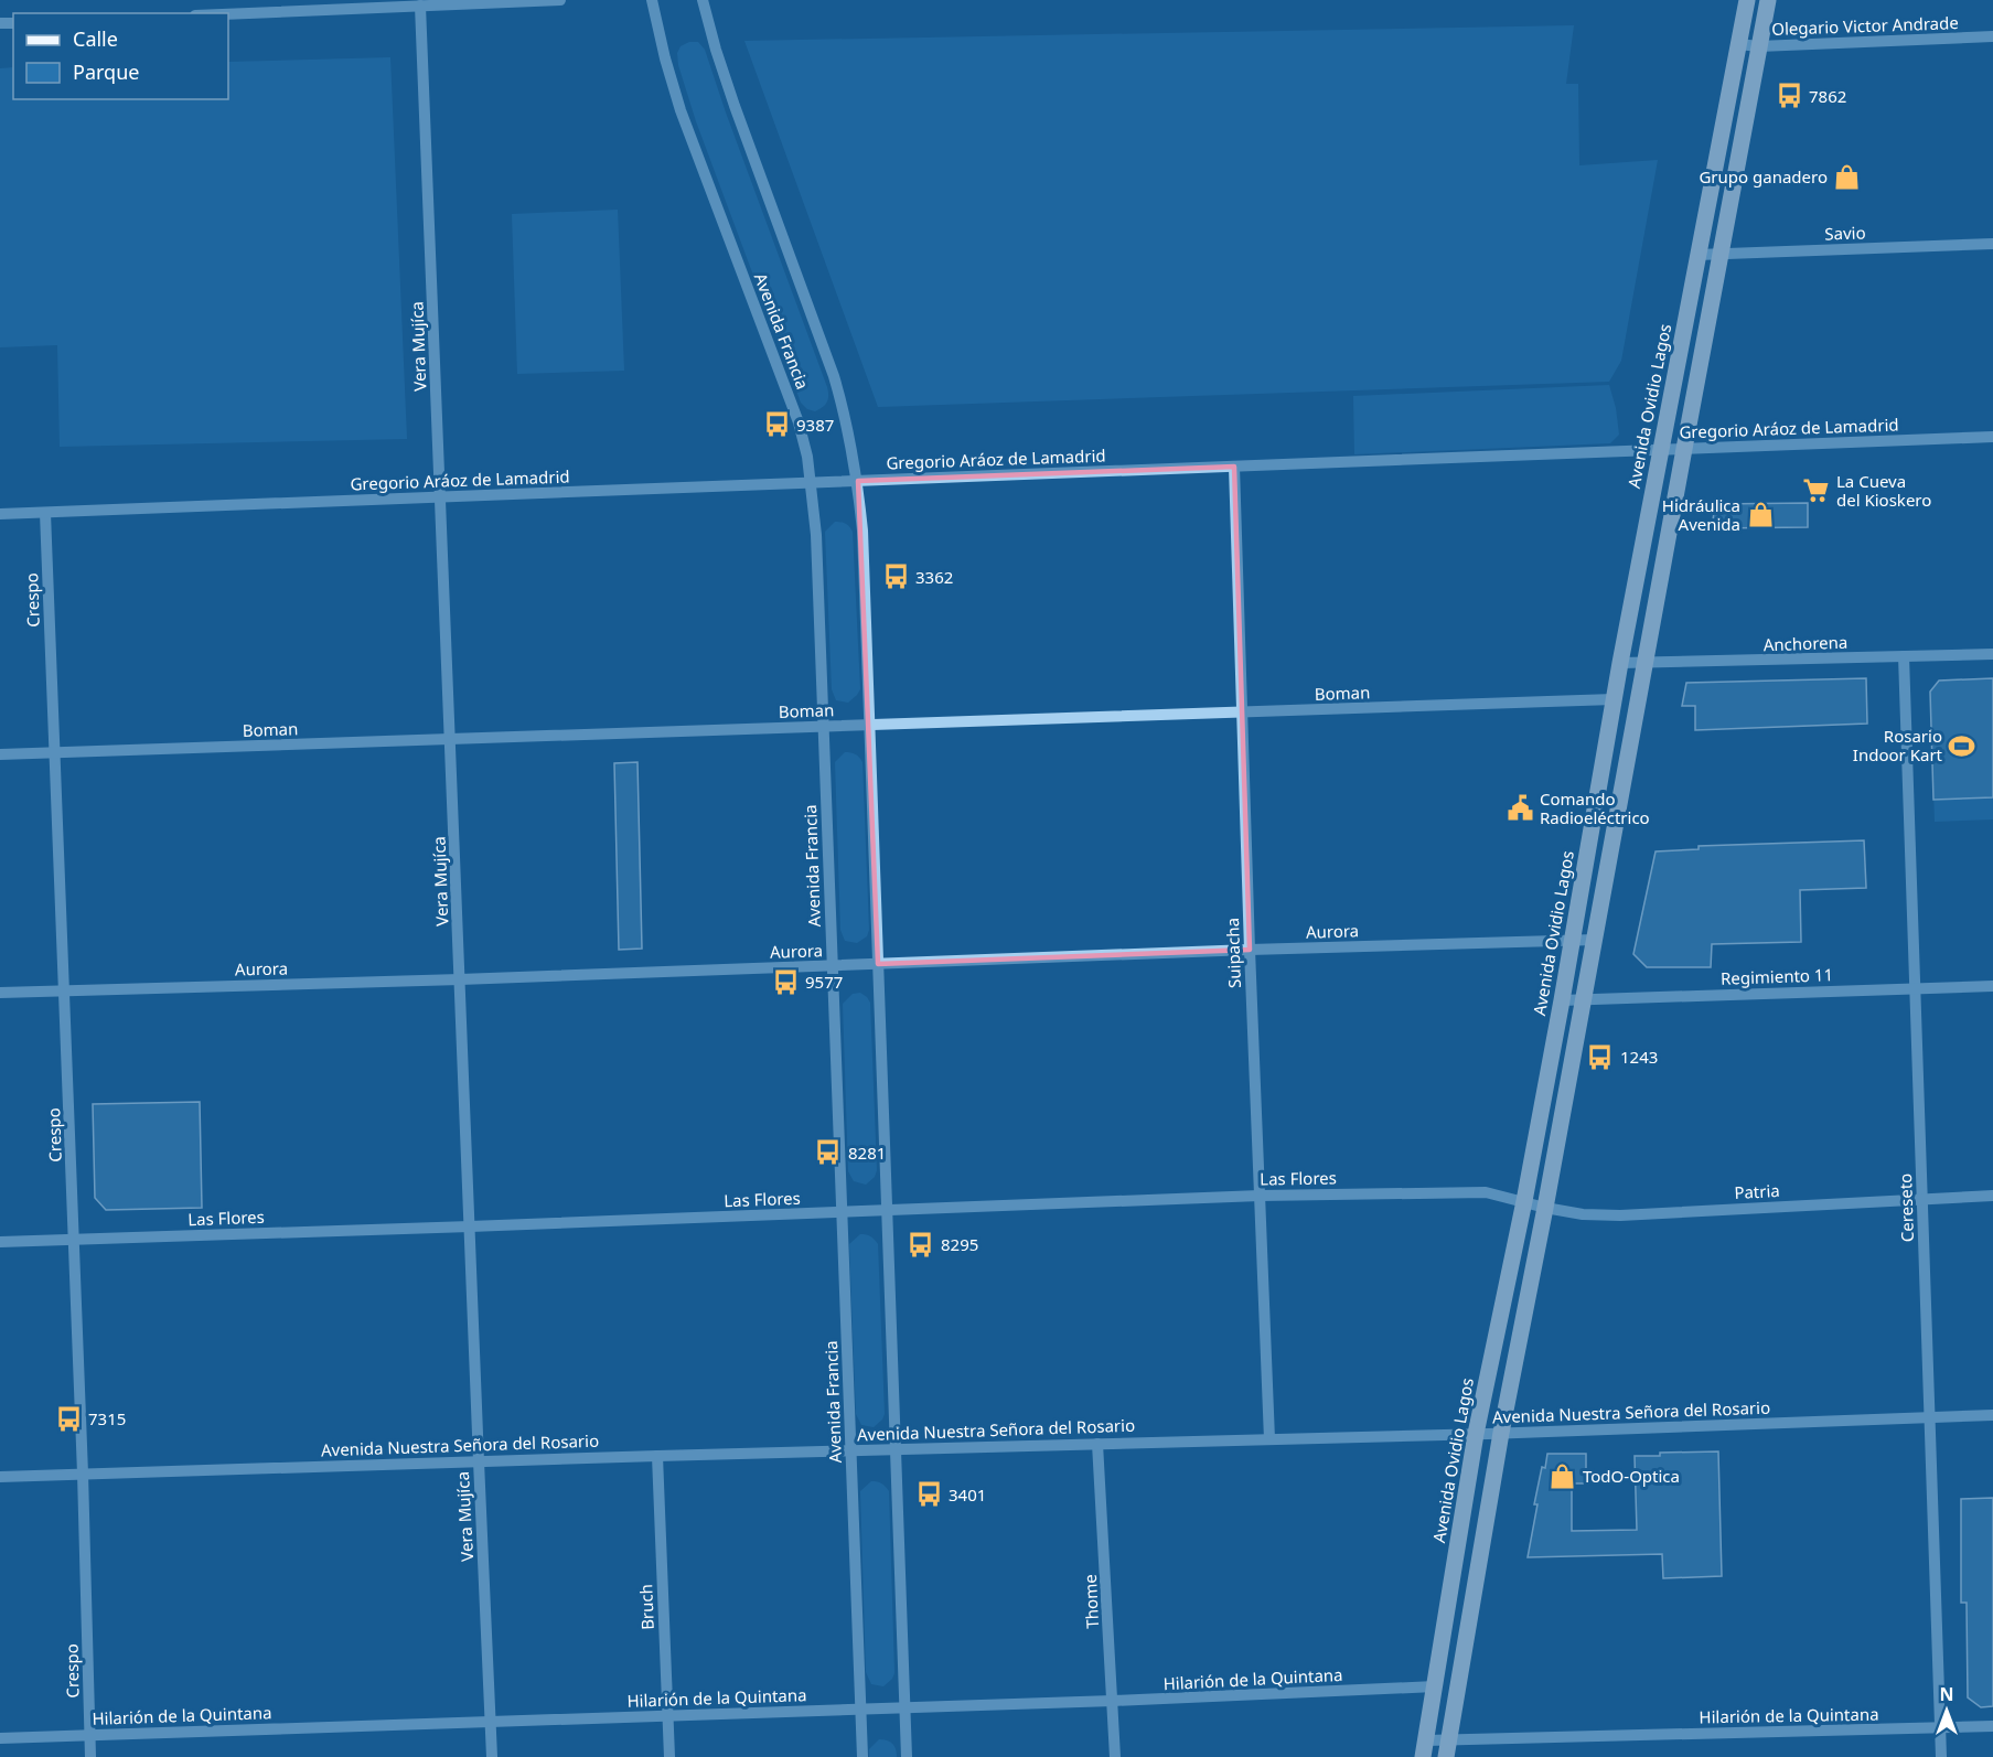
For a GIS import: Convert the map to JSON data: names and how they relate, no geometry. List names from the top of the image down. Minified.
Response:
{"streets":{"main road":["Avenida Ovidio Lagos"],"street":["Olegario Victor Andrade","Savio","Avenida Francia","Vera Mujíca","Gregorio Aráoz de Lamadrid","Crespo","Anchorena","Boman","Aurora","Suipacha","Regimiento 11","Las Flores","Patria","Cereseto","Avenida Nuestra Señora del Rosario","Thome","Bruch","Hilarión de la Quintana"]},"crossings":[["Olegario Victor Andrade","Avenida Ovidio Lagos"],["Savio","Avenida Ovidio Lagos"],["Avenida Francia","Gregorio Aráoz de Lamadrid"],["Avenida Francia","Boman"],["Avenida Francia","Aurora"],["Avenida Francia","Las Flores"],["Avenida Francia","Avenida Nuestra Señora del Rosario"],["Avenida Francia","Hilarión de la Quintana"],["Vera Mujíca","Gregorio Aráoz de Lamadrid"],["Vera Mujíca","Boman"],["Vera Mujíca","Aurora"],["Vera Mujíca","Las Flores"],["Vera Mujíca","Avenida Nuestra Señora del Rosario"],["Vera Mujíca","Hilarión de la Quintana"],["Avenida Ovidio Lagos","Gregorio Aráoz de Lamadrid"],["Avenida Ovidio Lagos","Anchorena"],["Avenida Ovidio Lagos","Boman"],["Avenida Ovidio Lagos","Aurora"],["Avenida Ovidio Lagos","Regimiento 11"],["Avenida Ovidio Lagos","Las Flores"],["Avenida Ovidio Lagos","Patria"],["Avenida Ovidio Lagos","Avenida Nuestra Señora del Rosario"],["Avenida Ovidio Lagos","Hilarión de la Quintana"],["Gregorio Aráoz de Lamadrid","Crespo"],["Gregorio Aráoz de Lamadrid","Suipacha"],["Crespo","Boman"],["Crespo","Aurora"],["Crespo","Las Flores"],["Crespo","Avenida Nuestra Señora del Rosario"],["Crespo","Hilarión de la Quintana"],["Anchorena","Cereseto"],["Boman","Suipacha"],["Aurora","Suipacha"],["Suipacha","Las Flores"],["Suipacha","Avenida Nuestra Señora del Rosario"],["Regimiento 11","Cereseto"],["Las Flores","Patria"],["Patria","Cereseto"],["Cereseto","Avenida Nuestra Señora del Rosario"],["Cereseto","Hilarión de la Quintana"],["Avenida Nuestra Señora del Rosario","Thome"],["Avenida Nuestra Señora del Rosario","Bruch"],["Thome","Hilarión de la Quintana"],["Bruch","Hilarión de la Quintana"]],"places":{"bus stop":["7862","9387","3362","9577","1243","8281","8295","7315","3401"],"shop":["Grupo ganadero","Hidráulica Avenida","TodO-Optica"],"supermarket":["La Cueva del Kioskero"],"sports":["Rosario Indoor Kart"],"public building":["Comando Radioeléctrico"]},"legend":["Calle","Parque"],"north":"top"}
